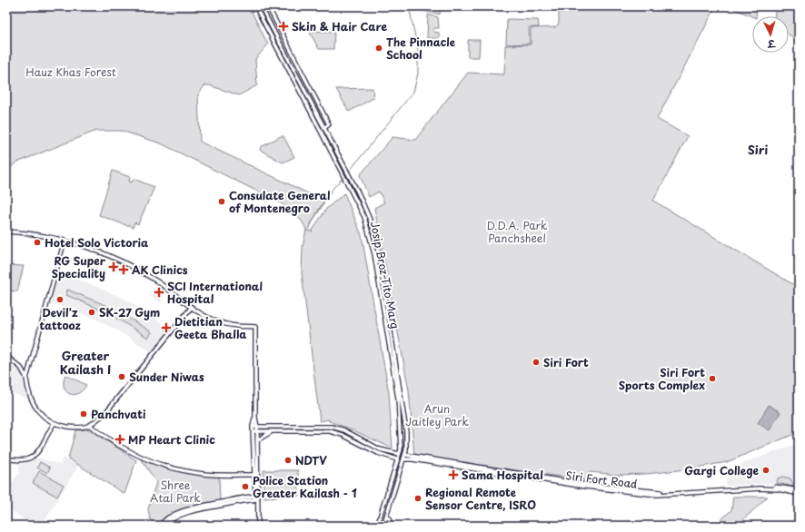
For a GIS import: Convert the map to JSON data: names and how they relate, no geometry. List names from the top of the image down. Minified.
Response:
{"streets":{"street":["Josip Broz Tito Marg","Siri Fort Road"]},"crossings":[["Josip Broz Tito Marg","Siri Fort Road"]],"districts":["Siri","Greater Kailash I"],"parks":["Hauz Khas Forest","D.D.A. Park Panchsheel","Arun Jaitley Park","Shree Atal Park"],"places":{"health":["Skin & Hair Care","RG Super Speciality","AK Clinics","SCI International Hospital","Dietitian Geeta Bhalla","MP Heart Clinic","Sama Hospital"],"other":["The Pinnacle School","Consulate General of Montenegro","Hotel Solo Victoria","Devil'z tattooz","SK-27 Gym","Siri Fort","Sunder Niwas","Siri Fort Sports Complex","Panchvati","NDTV","Gargi College","Police Station Greater Kailash - 1","Regional Remote Sensor Centre, ISRO"]},"north":"bottom"}
